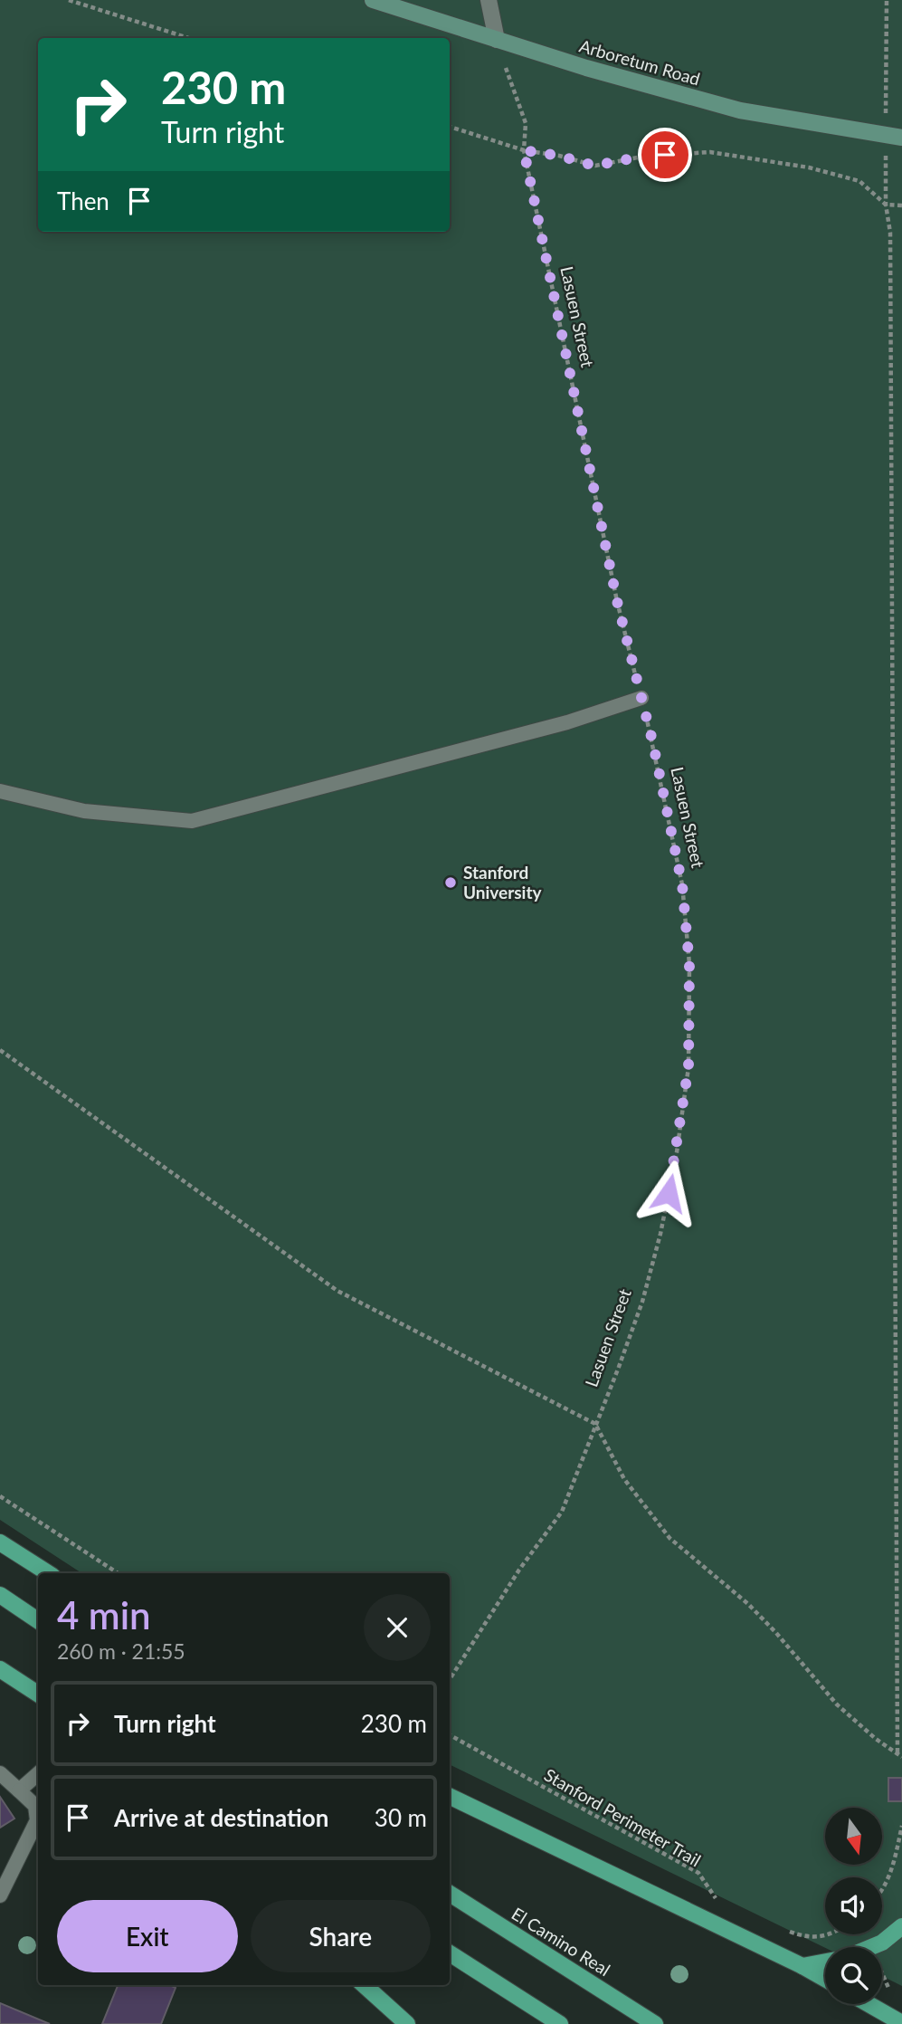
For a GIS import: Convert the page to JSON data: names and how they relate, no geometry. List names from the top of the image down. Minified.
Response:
{"streets":{"main road":["Arboretum Road","El Camino Real"],"path":["Lasuen Street","Stanford Perimeter Trail"]},"crossings":[["Arboretum Road","Lasuen Street"]],"places":["Stanford University"],"north":"bottom","page":{"turn":["230 m","Turn right"],"then":"Then","heading":["4 min","260 m · 21:55"],"list":[{"name":"Turn right","value":"230 m"},{"name":"Arrive at destination","value":"30 m"}],"buttons":["Exit","Share"]}}
